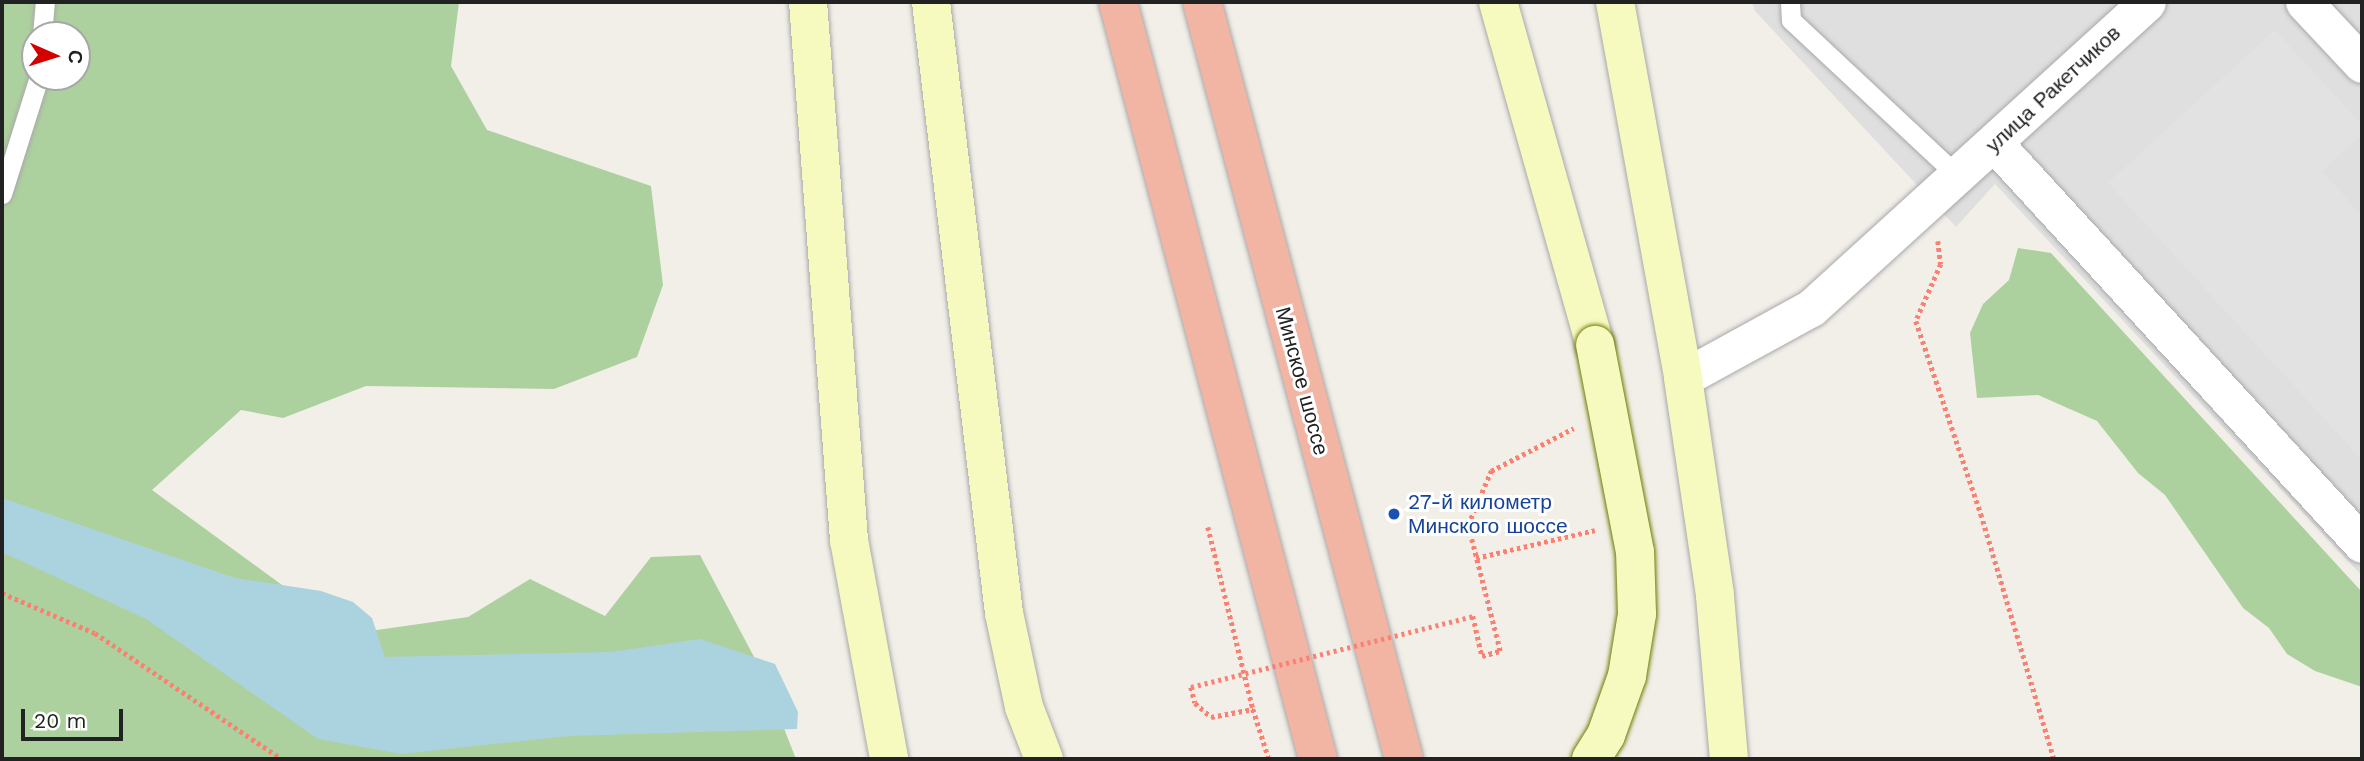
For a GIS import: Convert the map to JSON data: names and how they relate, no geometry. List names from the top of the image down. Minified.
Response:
{"streets":{"highway":["Минское шоссе"],"street":["улица Ракетчиков"]},"places":["27-й километр Минского шоссе"],"scale_bar":"20 m","north":"right"}
